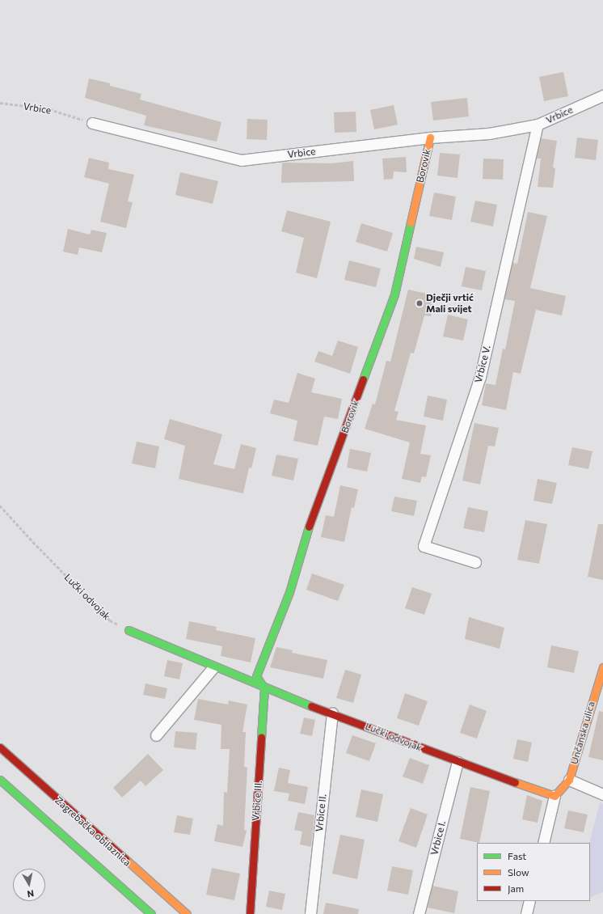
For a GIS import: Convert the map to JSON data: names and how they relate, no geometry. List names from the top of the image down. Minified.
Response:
{"streets":{"main road":["Borovik","Lučki odvojak","Unčanska ulica","Vrbice III.","Zagrebačka obilaznica"],"street":["Vrbice","Vrbice V.","Vrbice II.","Vrbice I."]},"crossings":[["Vrbice","Borovik"],["Vrbice","Vrbice V."],["Borovik","Lučki odvojak"],["Borovik","Vrbice III."],["Lučki odvojak","Vrbice III."],["Lučki odvojak","Vrbice II."],["Lučki odvojak","Vrbice I."]],"places":["Dječji vrtić Mali svijet"],"legend":["Fast","Slow","Jam"],"north":"bottom"}
